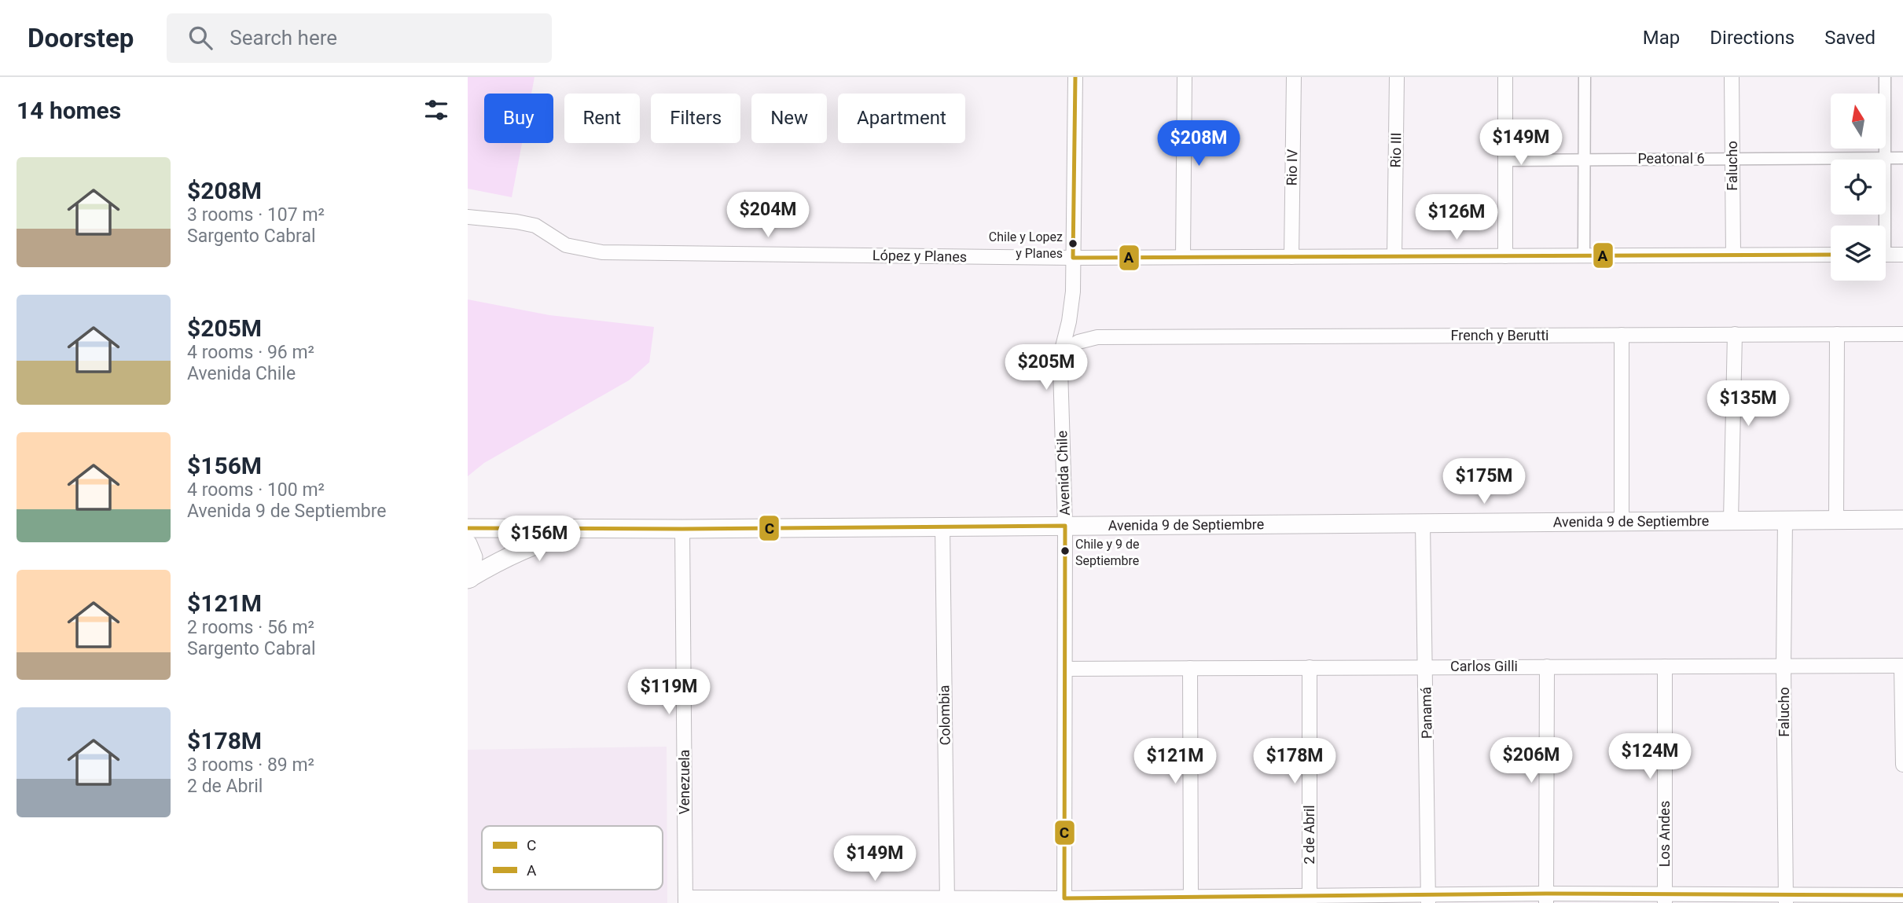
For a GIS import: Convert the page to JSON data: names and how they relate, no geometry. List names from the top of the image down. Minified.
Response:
{"streets":{"street":["Rio III","Peatonal 6","Falucho","Rio IV","López y Planes","French y Berutti","Avenida Chile","Avenida 9 de Septiembre","Carlos Gilli","Panamá","Colombia","Venezuela","Los Andes","2 de Abril"]},"crossings":[["Rio III","López y Planes"],["Peatonal 6","Falucho"],["Falucho","López y Planes"],["Falucho","Avenida 9 de Septiembre"],["Falucho","Carlos Gilli"],["Rio IV","López y Planes"],["López y Planes","Avenida Chile"],["French y Berutti","Avenida Chile"],["Avenida Chile","Avenida 9 de Septiembre"],["Avenida Chile","Carlos Gilli"],["Avenida 9 de Septiembre","Panamá"],["Avenida 9 de Septiembre","Colombia"],["Avenida 9 de Septiembre","Venezuela"],["Carlos Gilli","Panamá"],["Carlos Gilli","Los Andes"],["Carlos Gilli","2 de Abril"]],"places":["Chile y Lopez y Planes","Chile y 9 de Septiembre"],"lines":["transit line A","transit line C"],"legend":["C","A"],"north":"top","page":{"header":"Doorstep","search":"Search here","nav":["Map","Directions","Saved"],"heading":"14 homes","chip":["Buy","Rent","Filters","New","Apartment"],"price":["$149M","$208M","$204M","$126M","$205M","$135M","$175M","$156M","$119M","$124M","$206M","$121M","$178M","$149M"],"list":[{"name":"$208M","note":"3 rooms · 107 m² · Sargento Cabral"},{"name":"$205M","note":"4 rooms · 96 m² · Avenida Chile"},{"name":"$156M","note":"4 rooms · 100 m² · Avenida 9 de Septiembre"},{"name":"$121M","note":"2 rooms · 56 m² · Sargento Cabral"},{"name":"$178M","note":"3 rooms · 89 m² · 2 de Abril"}]}}
